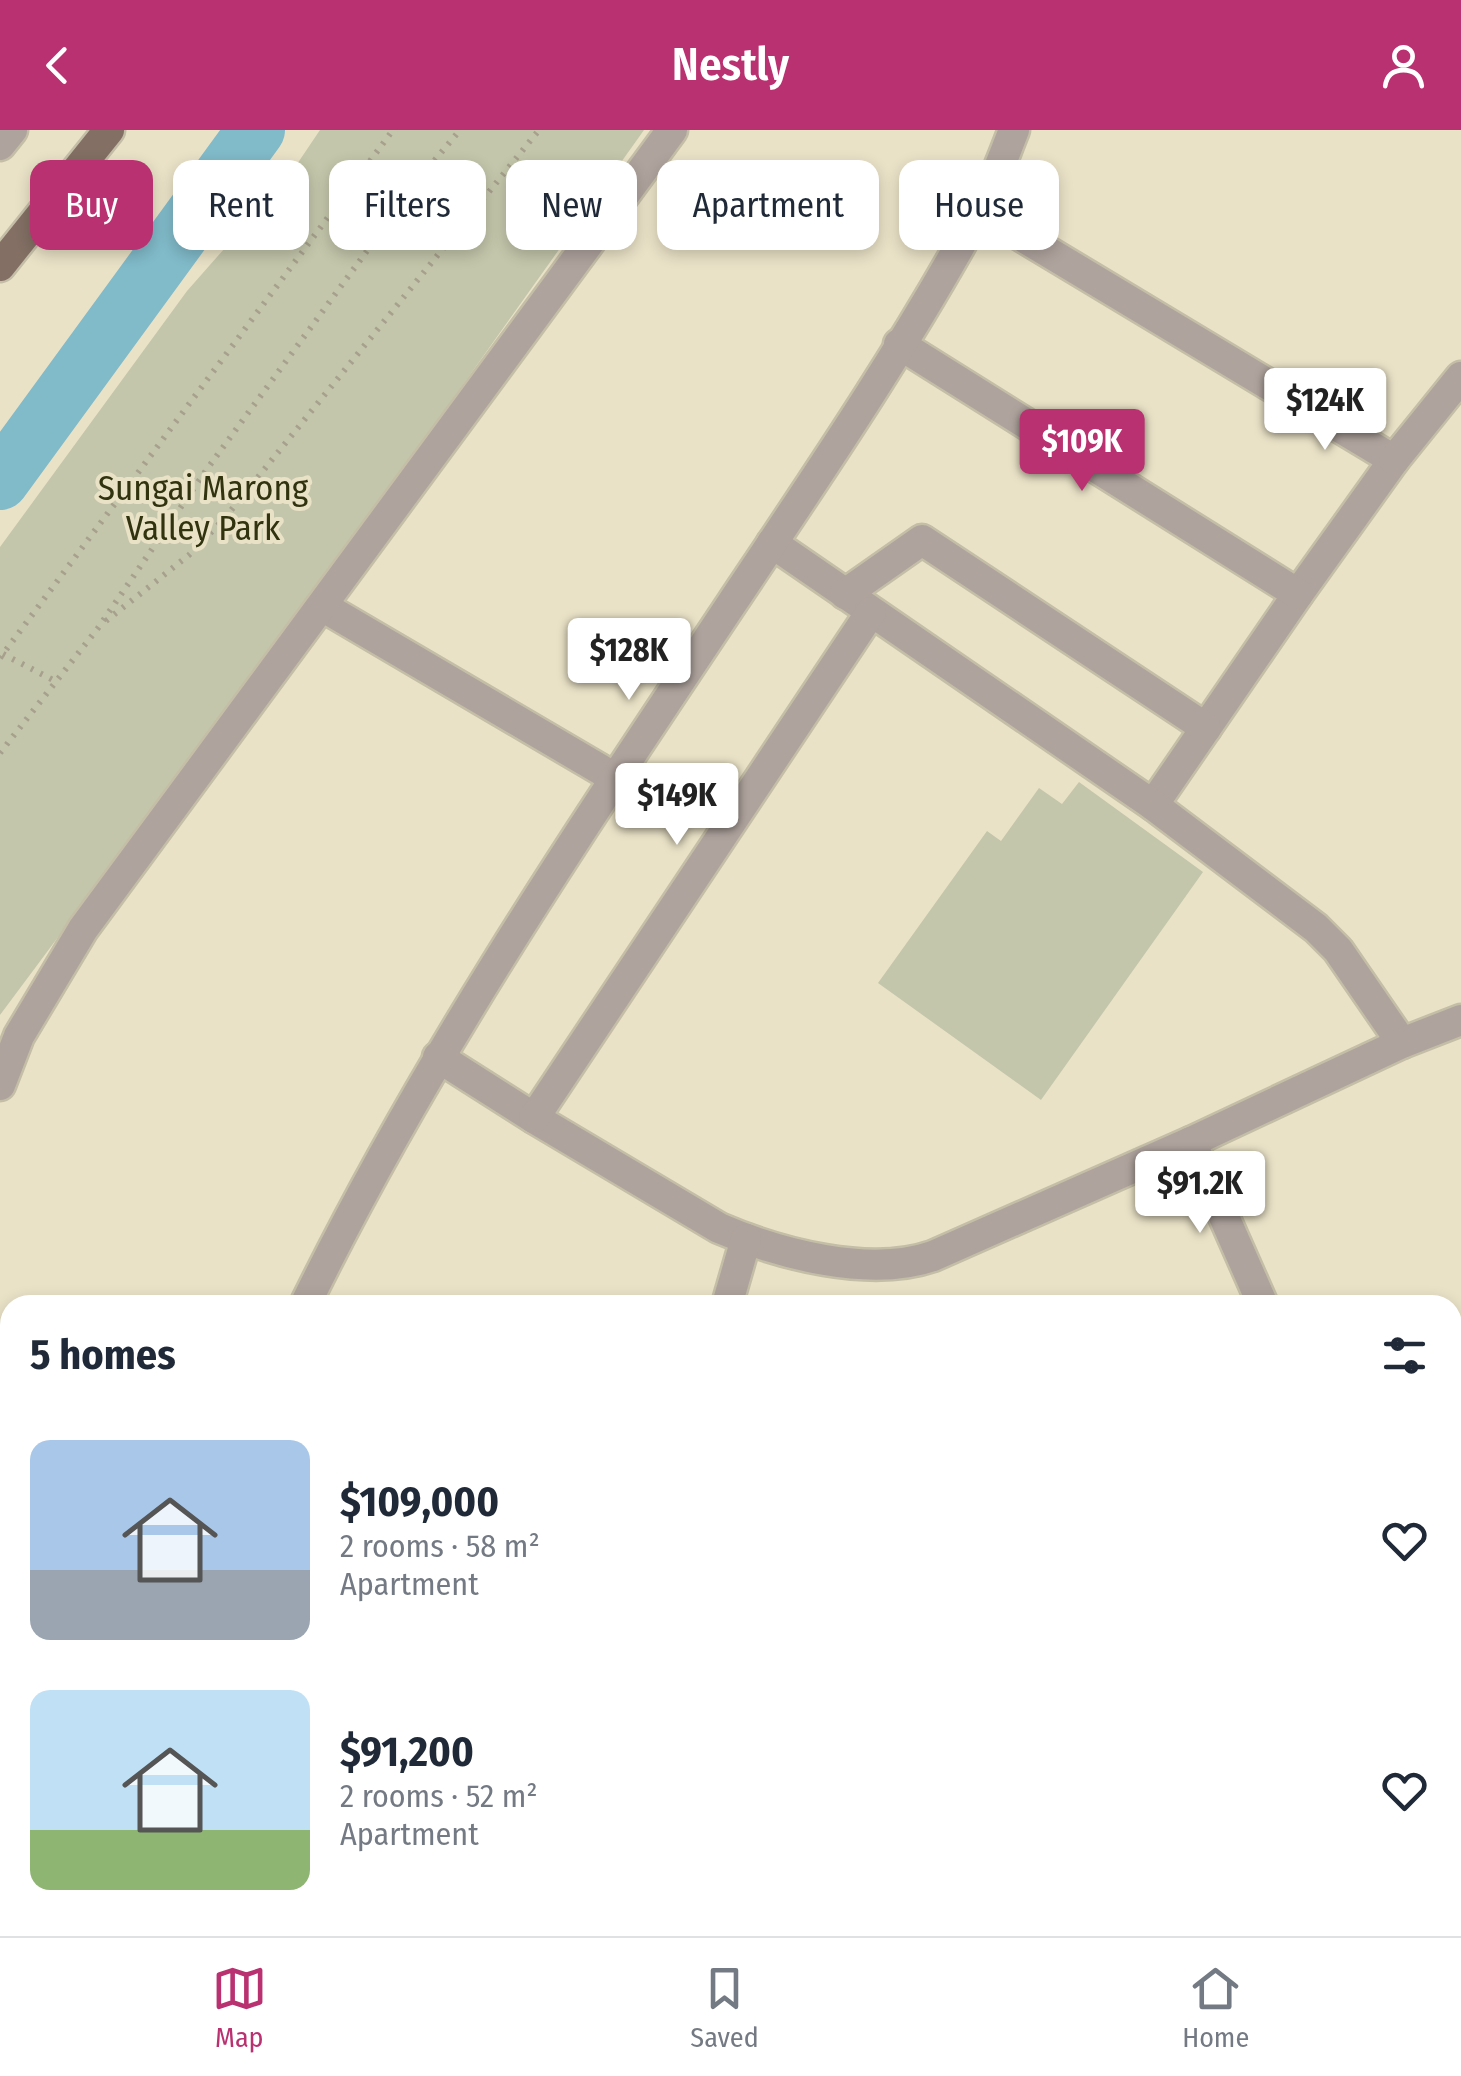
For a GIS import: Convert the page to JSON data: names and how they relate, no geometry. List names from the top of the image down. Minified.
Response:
{"parks":["Sungai Marong Valley Park"],"page":{"header":"Nestly","chip":["Buy","Rent","Filters","New","Apartment","House"],"price":["$124K","$109K","$128K","$149K","$91.2K"],"heading":"5 homes","list":[{"name":"$109,000","note":"2 rooms · 58 m² · Apartment"},{"name":"$91,200","note":"2 rooms · 52 m² · Apartment"}],"tabs":["Map","Saved","Home"]}}
